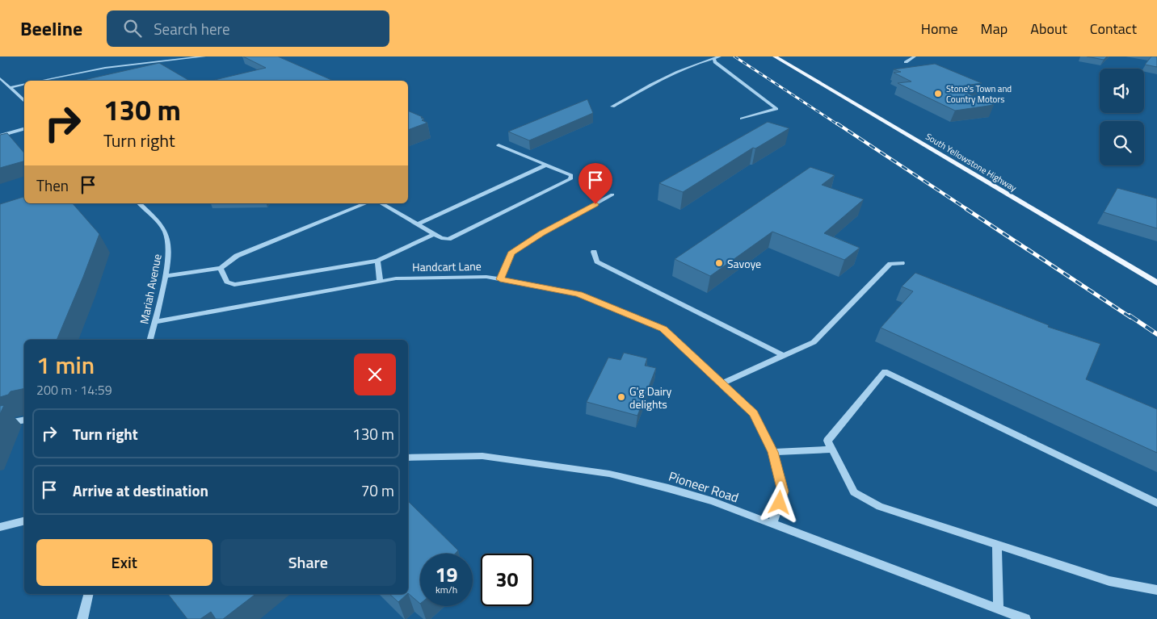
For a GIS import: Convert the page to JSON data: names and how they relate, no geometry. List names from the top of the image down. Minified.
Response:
{"streets":{"main road":["South Yellowstone Highway"],"street":["Handcart Lane","Mariah Avenue","Pioneer Road"]},"crossings":[["Handcart Lane","Mariah Avenue"],["Handcart Lane","Pioneer Road"]],"places":["Stone's Town and Country Motors","Savoye","G'g Dairy delights"],"page":{"header":"Beeline","search":"Search here","nav":["Home","Map","About","Contact"],"turn":["130 m","Turn right"],"then":"Then","heading":["1 min","200 m · 14:59"],"list":[{"name":"Turn right","value":"130 m"},{"name":"Arrive at destination","value":"70 m"}],"buttons":["Exit","Share"],"speed":"19 km/h","limit":"30"}}
